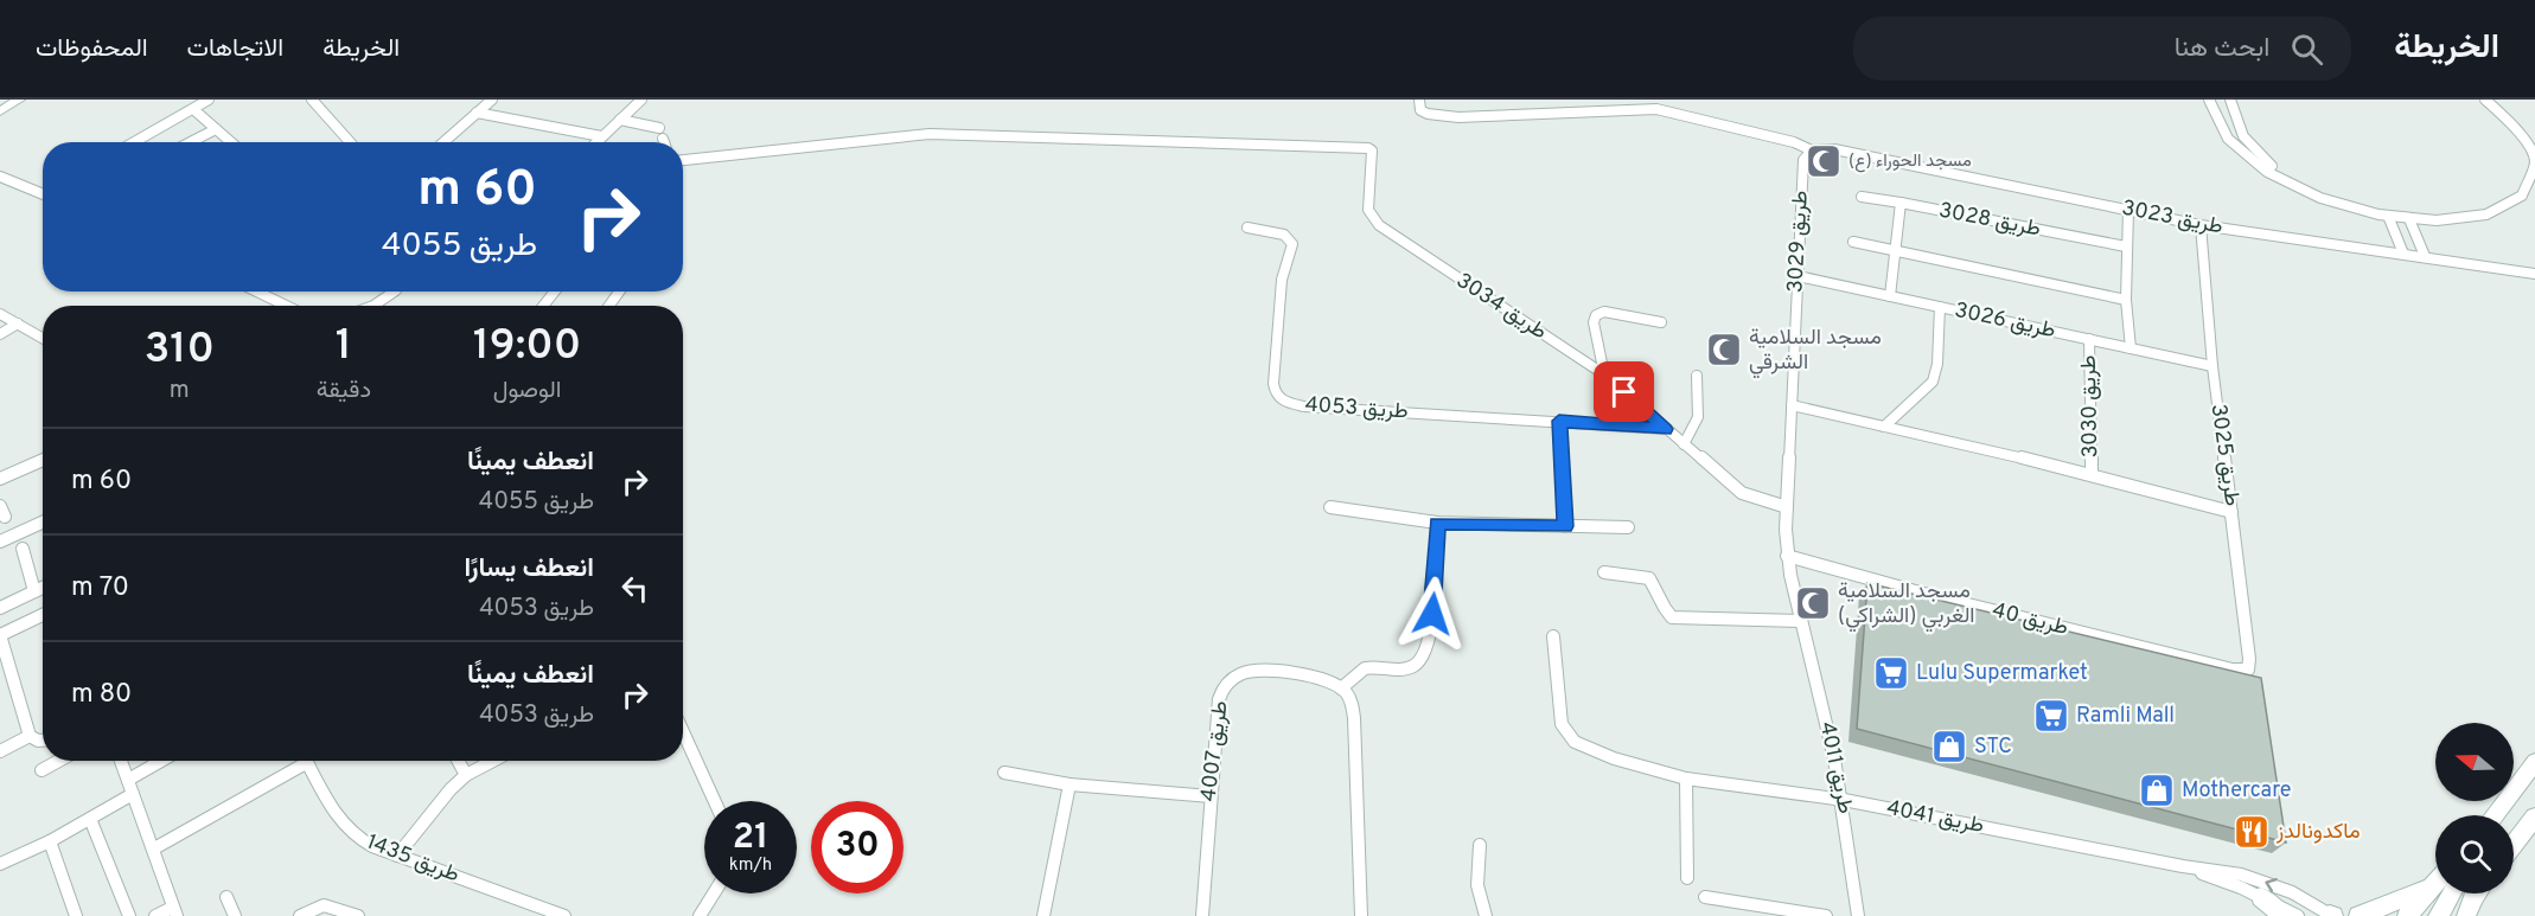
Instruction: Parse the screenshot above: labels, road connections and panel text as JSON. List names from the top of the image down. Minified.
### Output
{"streets":{"street":["طريق 3023","طريق 3028","طريق 3029","طريق 3034","طريق 3026","طريق 3030","طريق 4053","طريق 3025","طريق 40","طريق 4007","طريق 4011","طريق 4041","طريق 1435"]},"crossings":[["طريق 3023","طريق 3029"],["طريق 3023","طريق 3025"],["طريق 3029","طريق 3034"],["طريق 3029","طريق 3026"],["طريق 3029","طريق 4011"],["طريق 3034","طريق 4053"],["طريق 3034","طريق 4011"],["طريق 3026","طريق 3030"],["طريق 3026","طريق 3025"],["طريق 3025","طريق 40"],["طريق 40","طريق 4011"],["طريق 4011","طريق 4041"]],"places":{"mosque":["مسجد الحوراء (ع)","مسجد السلامية الشرقي","مسجد السلامية الغربي (الشراكي)"],"supermarket":["Lulu Supermarket","Ramli Mall"],"shop":["STC","Mothercare"],"restaurant":["ماكدونالدز"]},"north":"left","page":{"header":"الخريطة","search":"ابحث هنا","nav":["الخريطة","الاتجاهات","المحفوظات"],"turn":["60 m","طريق 4055"],"eta":["19:00","الوصول","1","دقيقة","310","m"],"list":[{"name":"انعطف يمينًا","note":"طريق 4055","value":"60 m"},{"name":"انعطف يسارًا","note":"طريق 4053","value":"70 m"},{"name":"انعطف يمينًا","note":"طريق 4053","value":"80 m"}],"speed":"21 km/h","limit":"30"}}
